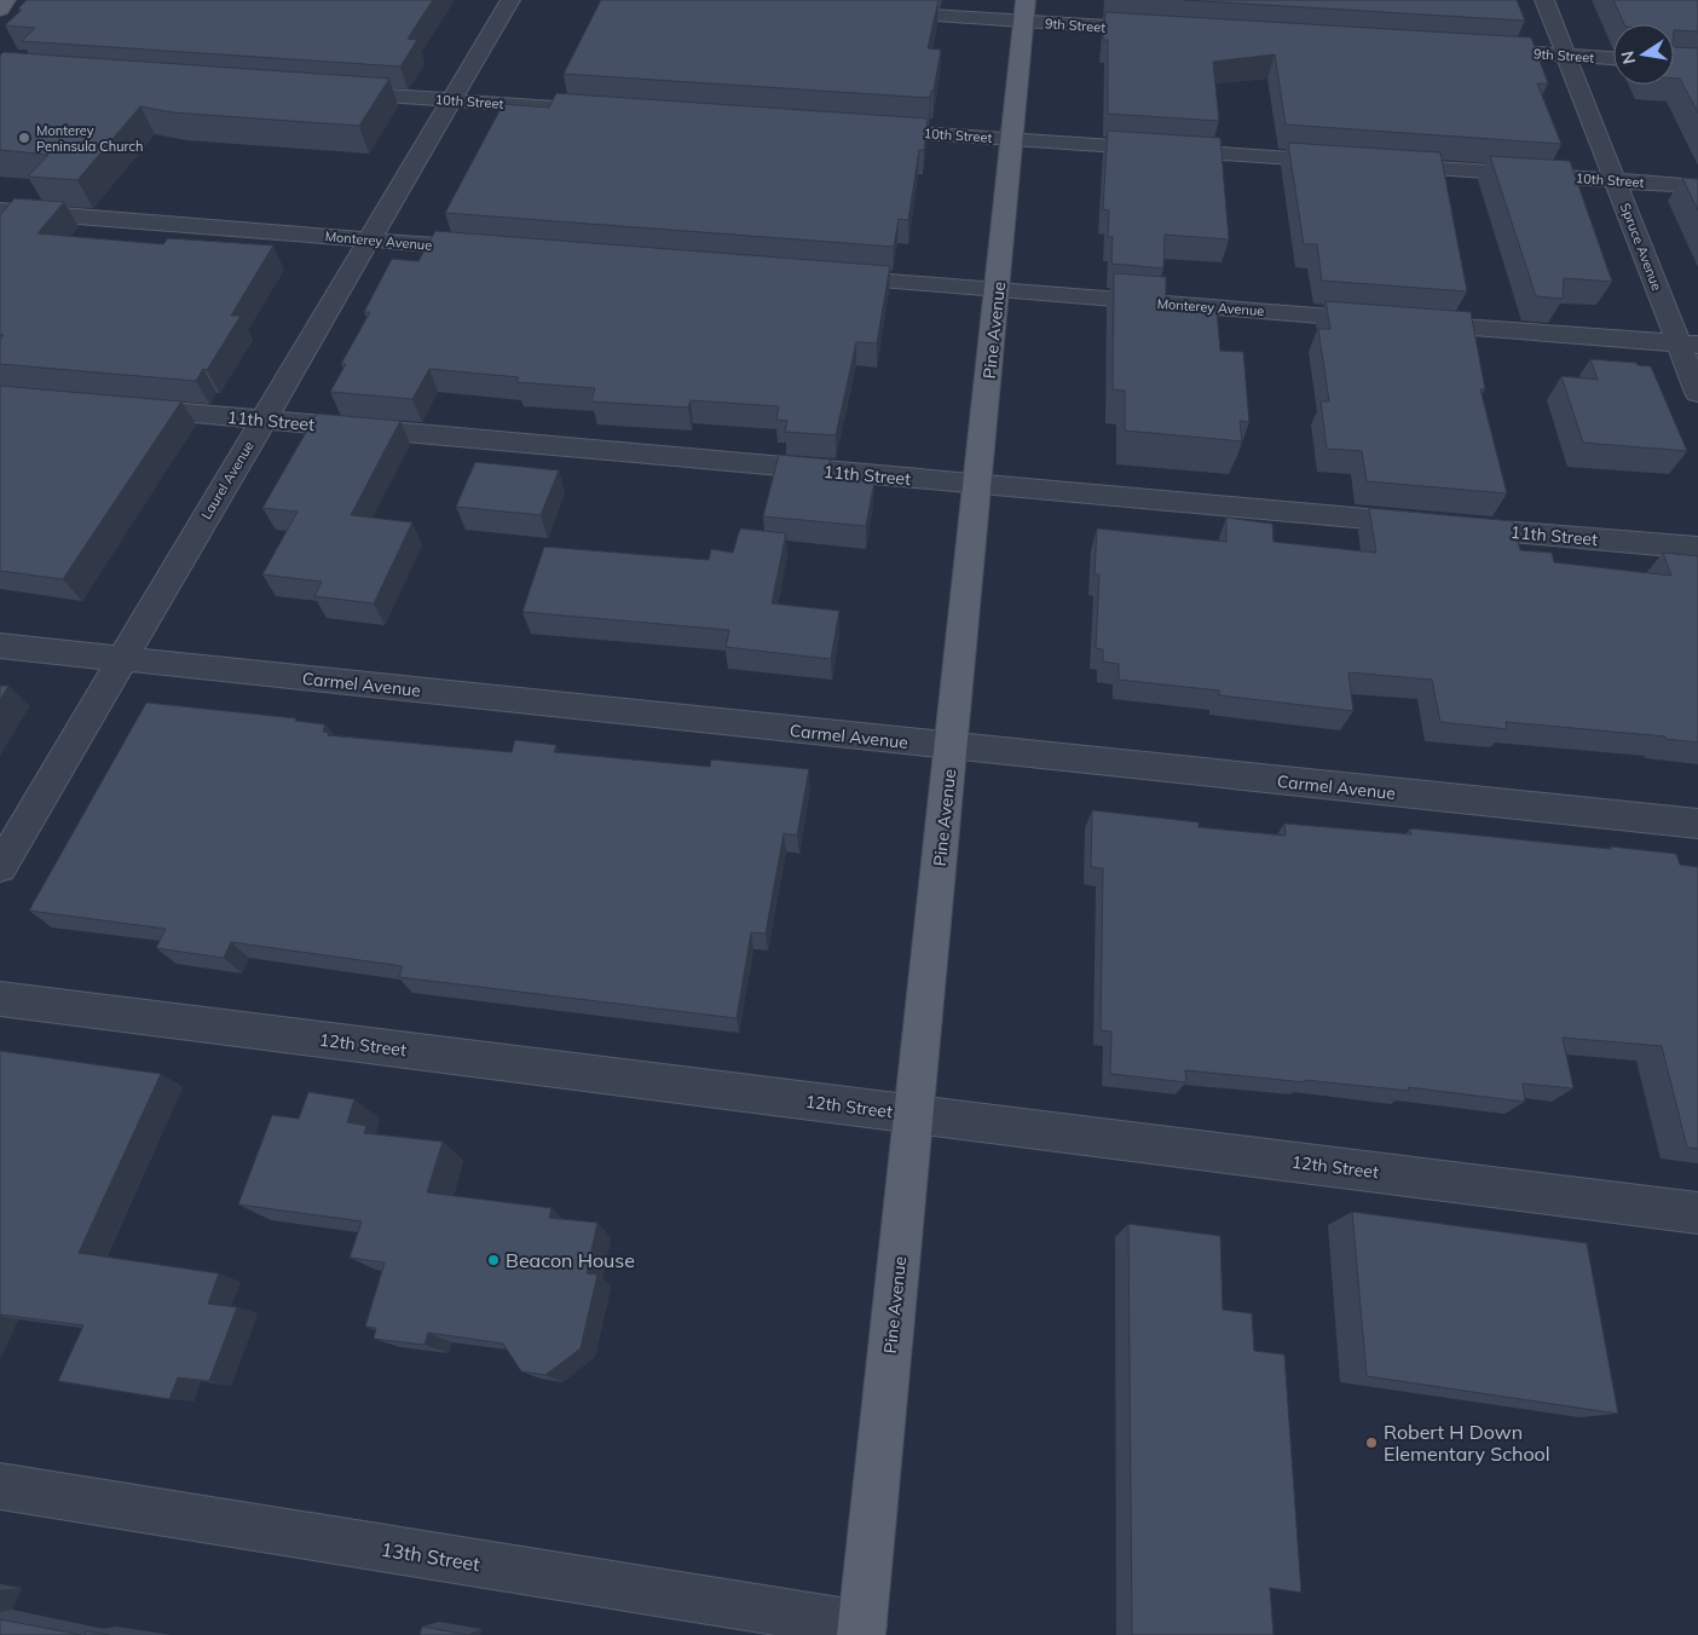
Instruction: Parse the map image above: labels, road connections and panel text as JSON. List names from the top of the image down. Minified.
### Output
{"streets":{"main road":["Pine Avenue"],"street":["9th Street","10th Street","Monterey Avenue","Spruce Avenue","11th Street","Laurel Avenue","Carmel Avenue","12th Street","13th Street"]},"crossings":[["9th Street","Spruce Avenue"],["9th Street","Pine Avenue"],["10th Street","Spruce Avenue"],["10th Street","Pine Avenue"],["10th Street","Laurel Avenue"],["Monterey Avenue","Spruce Avenue"],["Monterey Avenue","Pine Avenue"],["Monterey Avenue","Laurel Avenue"],["Pine Avenue","11th Street"],["Pine Avenue","Carmel Avenue"],["Pine Avenue","12th Street"],["Pine Avenue","13th Street"],["11th Street","Laurel Avenue"],["Laurel Avenue","Carmel Avenue"]],"places":["Monterey Peninsula Church","Beacon House","Robert H Down Elementary School"],"north":"left"}
